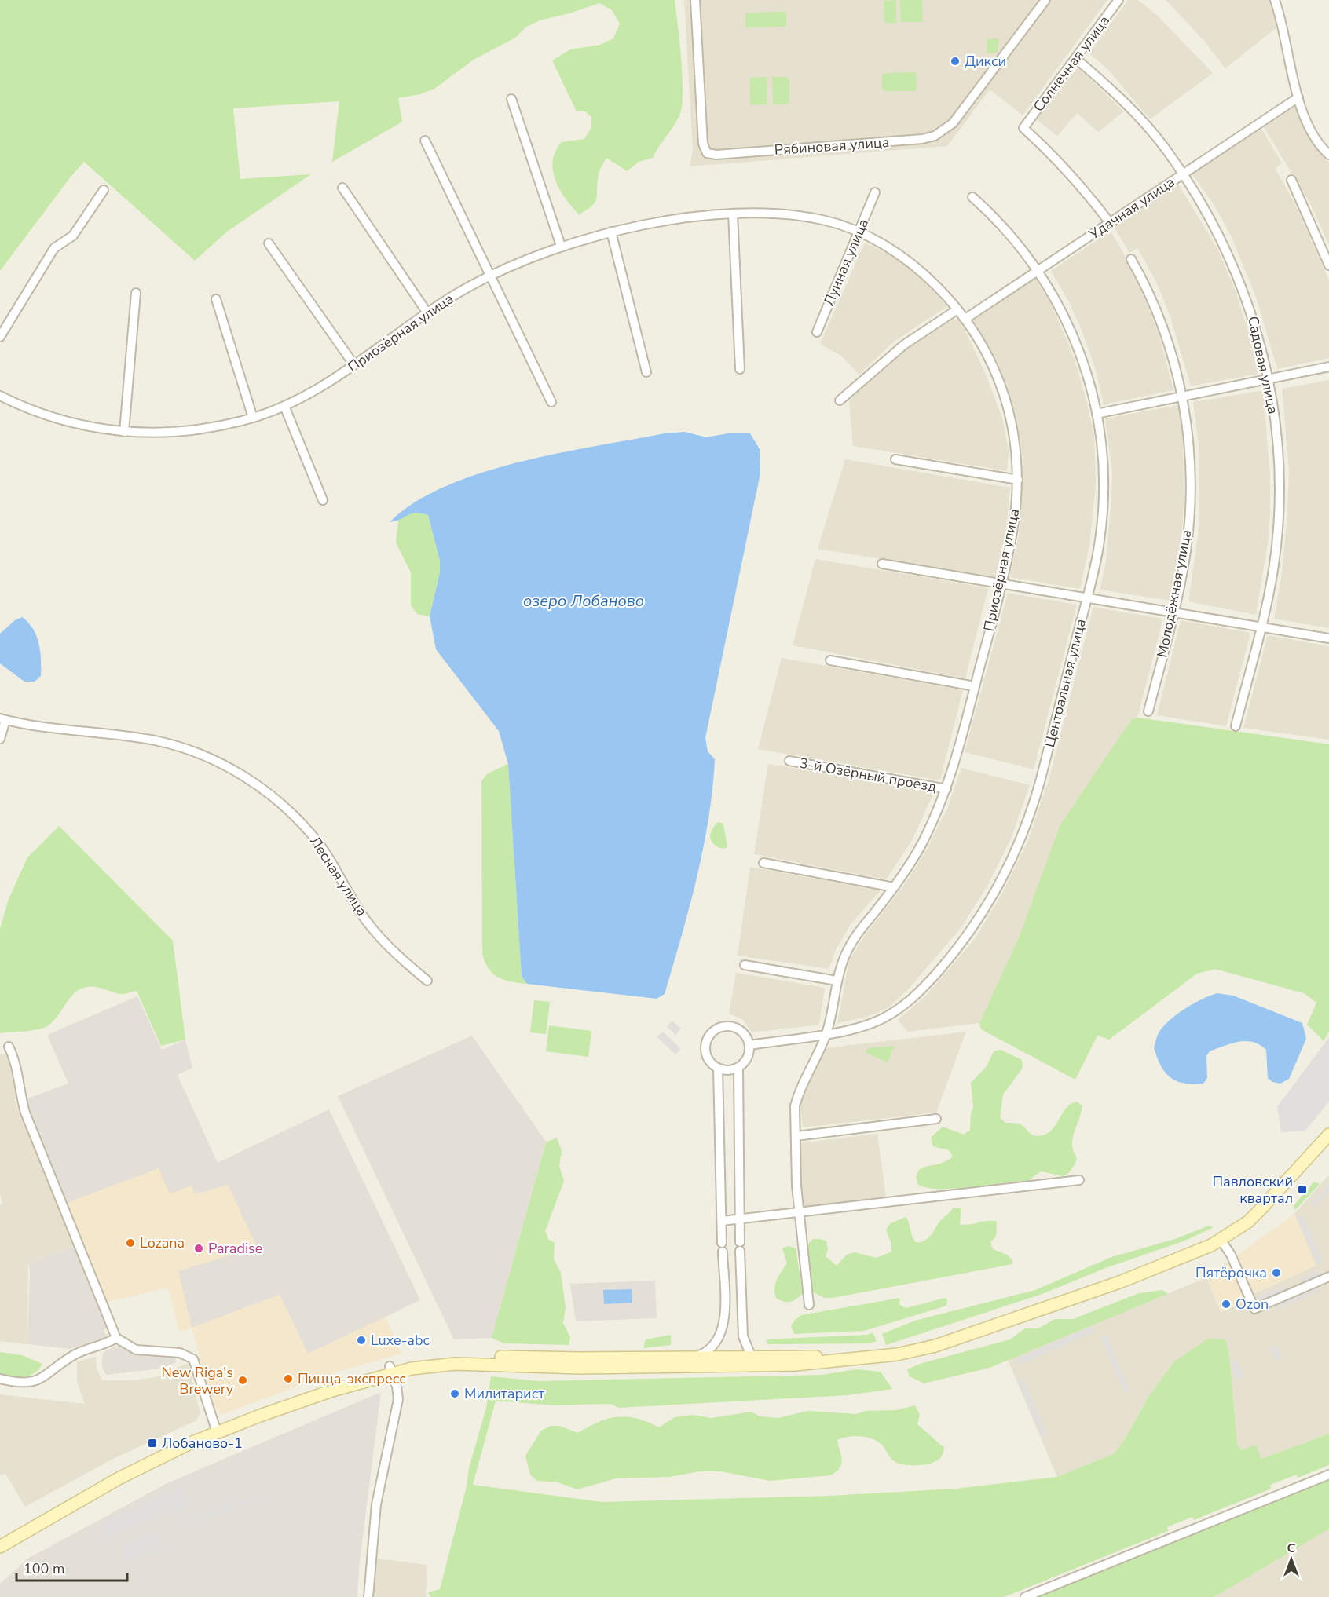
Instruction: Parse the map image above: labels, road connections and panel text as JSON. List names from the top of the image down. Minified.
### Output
{"streets":{"street":["Солнечная улица","Рябиновая улица","Удачная улица","Лунная улица","Приозёрная улица","Садовая улица","Молодёжная улица","Центральная улица","3-й Озёрный проезд","Лесная улица"]},"crossings":[["Солнечная улица","Удачная улица"],["Солнечная улица","Садовая улица"],["Удачная улица","Приозёрная улица"],["Удачная улица","Садовая улица"],["Удачная улица","Центральная улица"],["Лунная улица","Приозёрная улица"],["Приозёрная улица","Центральная улица"],["Приозёрная улица","3-й Озёрный проезд"]],"water":["озеро Лобаново"],"places":{"other":["Дикси","Lozana","Paradise","Пятёрочка","Ozon","Luxe-abc","Пицца-экспресс","New Riga's Brewery","Милитарист"],"transit":["Павловский квартал","Лобаново-1"]},"scale_bar":"100 m","north":"top"}
